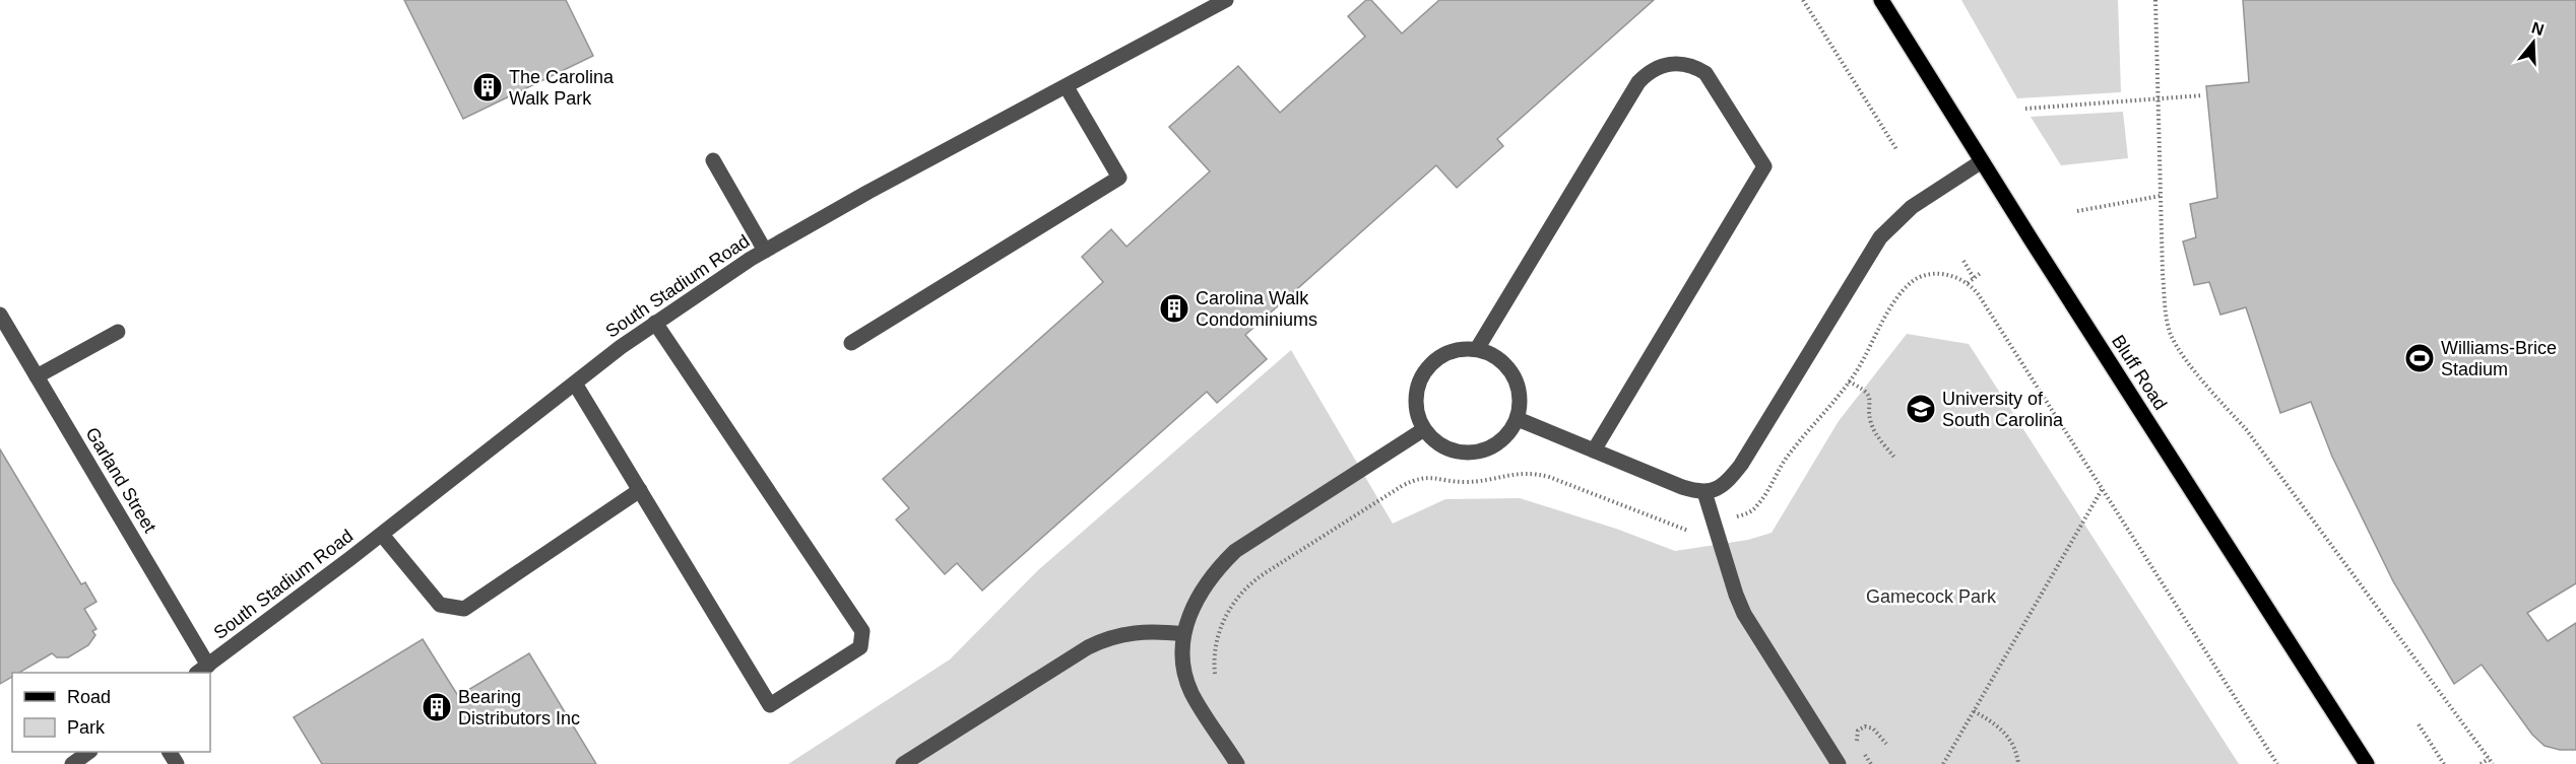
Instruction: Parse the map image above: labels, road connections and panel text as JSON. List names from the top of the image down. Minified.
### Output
{"streets":{"main road":["Bluff Road"],"street":["South Stadium Road","Garland Street"]},"crossings":[["South Stadium Road","Garland Street"]],"parks":["Gamecock Park"],"places":{"building":["The Carolina Walk Park","Carolina Walk Condominiums","Bearing Distributors Inc"],"sports":["Williams-Brice Stadium"],"school or university":["University of South Carolina"]},"legend":["Road","Park"],"north":"top"}
